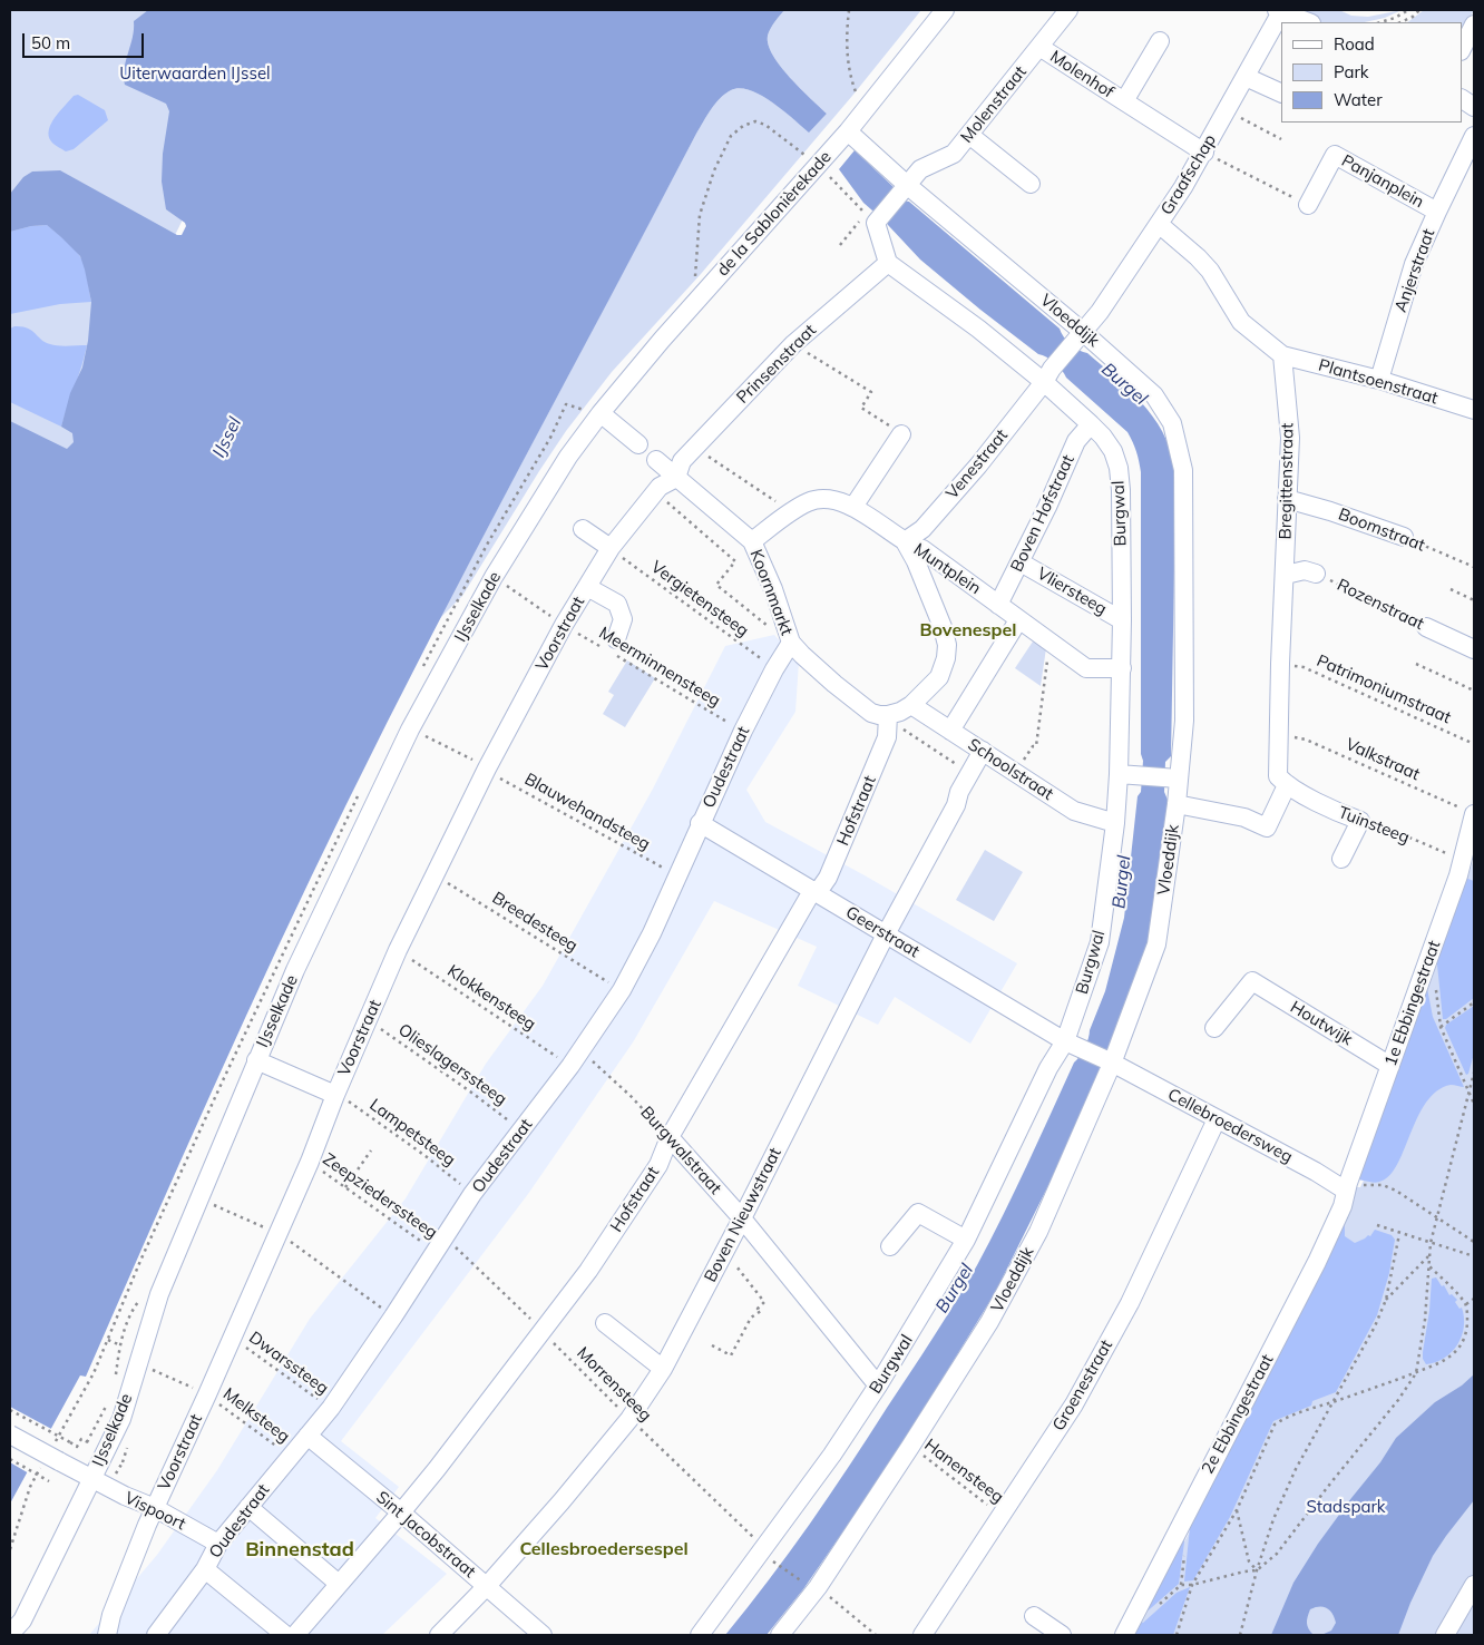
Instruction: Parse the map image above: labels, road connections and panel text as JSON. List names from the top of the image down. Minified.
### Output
{"streets":{"street":["Molenhof","Molenstraat","Graafschap","Panjanplein","de la Sablonièrekade","Anjerstraat","Vloeddijk","Prinsenstraat","Plantsoenstraat","Venestraat","Bregittenstraat","Boven Hofstraat","Burgwal","Boomstraat","Muntplein","Vliersteeg","Koornmarkt","Rozenstraat","IJsselkade","Voorstraat","Oudestraat","Schoolstraat","Hofstraat","Tuinsteeg","Geerstraat","1e Ebbingestraat","Houtwijk","Cellebroedersweg","Burgwalstraat","Boven Nieuwstraat","Groenestraat","2e Ebbingestraat","Vispoort","Sint Jacobstraat"],"path":["Vergietensteeg","Meerminnensteeg","Patrimoniumstraat","Valkstraat","Blauwehandsteeg","Breedesteeg","Klokkensteeg","Olieslagerssteeg","Lampetsteeg","Zeepziederssteeg","Dwarssteeg","Morrensteeg","Melksteeg","Hanensteeg"]},"crossings":[["Molenhof","Molenstraat"],["Molenhof","Graafschap"],["Molenstraat","Vloeddijk"],["Graafschap","Vloeddijk"],["Graafschap","Venestraat"],["Graafschap","Burgwal"],["Panjanplein","Anjerstraat"],["de la Sablonièrekade","Vloeddijk"],["de la Sablonièrekade","IJsselkade"],["Anjerstraat","Plantsoenstraat"],["Vloeddijk","Geerstraat"],["Vloeddijk","Cellebroedersweg"],["Vloeddijk","Hanensteeg"],["Prinsenstraat","Burgwal"],["Prinsenstraat","Koornmarkt"],["Prinsenstraat","Voorstraat"],["Plantsoenstraat","Bregittenstraat"],["Venestraat","Burgwal"],["Venestraat","Muntplein"],["Venestraat","Koornmarkt"],["Venestraat","Oudestraat"],["Venestraat","Schoolstraat"],["Venestraat","Hofstraat"],["Bregittenstraat","Boomstraat"],["Bregittenstraat","Rozenstraat"],["Bregittenstraat","Patrimoniumstraat"],["Bregittenstraat","Valkstraat"],["Bregittenstraat","Tuinsteeg"],["Boven Hofstraat","Burgwal"],["Boven Hofstraat","Muntplein"],["Boven Hofstraat","Vliersteeg"],["Burgwal","Muntplein"],["Burgwal","Vliersteeg"],["Burgwal","Schoolstraat"],["Burgwal","Geerstraat"],["Burgwal","Burgwalstraat"],["Burgwal","Morrensteeg"],["Muntplein","Koornmarkt"],["Muntplein","Oudestraat"],["Muntplein","Schoolstraat"],["Muntplein","Hofstraat"],["Koornmarkt","Voorstraat"],["Koornmarkt","Oudestraat"],["Koornmarkt","Schoolstraat"],["Koornmarkt","Hofstraat"],["Vergietensteeg","Voorstraat"],["Vergietensteeg","Oudestraat"],["IJsselkade","Meerminnensteeg"],["IJsselkade","Blauwehandsteeg"],["IJsselkade","Melksteeg"],["IJsselkade","Vispoort"],["Voorstraat","Meerminnensteeg"],["Voorstraat","Blauwehandsteeg"],["Voorstraat","Breedesteeg"],["Voorstraat","Klokkensteeg"],["Voorstraat","Olieslagerssteeg"],["Voorstraat","Lampetsteeg"],["Voorstraat","Zeepziederssteeg"],["Voorstraat","Dwarssteeg"],["Voorstraat","Melksteeg"],["Voorstraat","Vispoort"],["Meerminnensteeg","Oudestraat"],["Valkstraat","1e Ebbingestraat"],["Oudestraat","Schoolstraat"],["Oudestraat","Hofstraat"],["Oudestraat","Blauwehandsteeg"],["Oudestraat","Breedesteeg"],["Oudestraat","Geerstraat"],["Oudestraat","Klokkensteeg"],["Oudestraat","Olieslagerssteeg"],["Oudestraat","Lampetsteeg"],["Oudestraat","Burgwalstraat"],["Oudestraat","Zeepziederssteeg"],["Oudestraat","Dwarssteeg"],["Oudestraat","Morrensteeg"],["Oudestraat","Melksteeg"],["Oudestraat","Vispoort"],["Oudestraat","Sint Jacobstraat"],["Schoolstraat","Hofstraat"],["Schoolstraat","Boven Nieuwstraat"],["Hofstraat","Geerstraat"],["Hofstraat","Burgwalstraat"],["Hofstraat","Morrensteeg"],["Hofstraat","Sint Jacobstraat"],["Tuinsteeg","1e Ebbingestraat"],["Geerstraat","Cellebroedersweg"],["Geerstraat","Boven Nieuwstraat"],["Klokkensteeg","Burgwalstraat"],["1e Ebbingestraat","Houtwijk"],["1e Ebbingestraat","Cellebroedersweg"],["1e Ebbingestraat","2e Ebbingestraat"],["Cellebroedersweg","Groenestraat"],["Cellebroedersweg","2e Ebbingestraat"],["Burgwalstraat","Boven Nieuwstraat"],["Zeepziederssteeg","Morrensteeg"],["Boven Nieuwstraat","Morrensteeg"],["Boven Nieuwstraat","Sint Jacobstraat"],["Groenestraat","Hanensteeg"]],"districts":["Bovenespel","Cellesbroedersespel","Binnenstad"],"water":["Burgel","IJssel"],"parks":["Uiterwaarden IJssel","Stadspark"],"legend":["Road","Park","Water"],"scale_bar":"50 m"}
